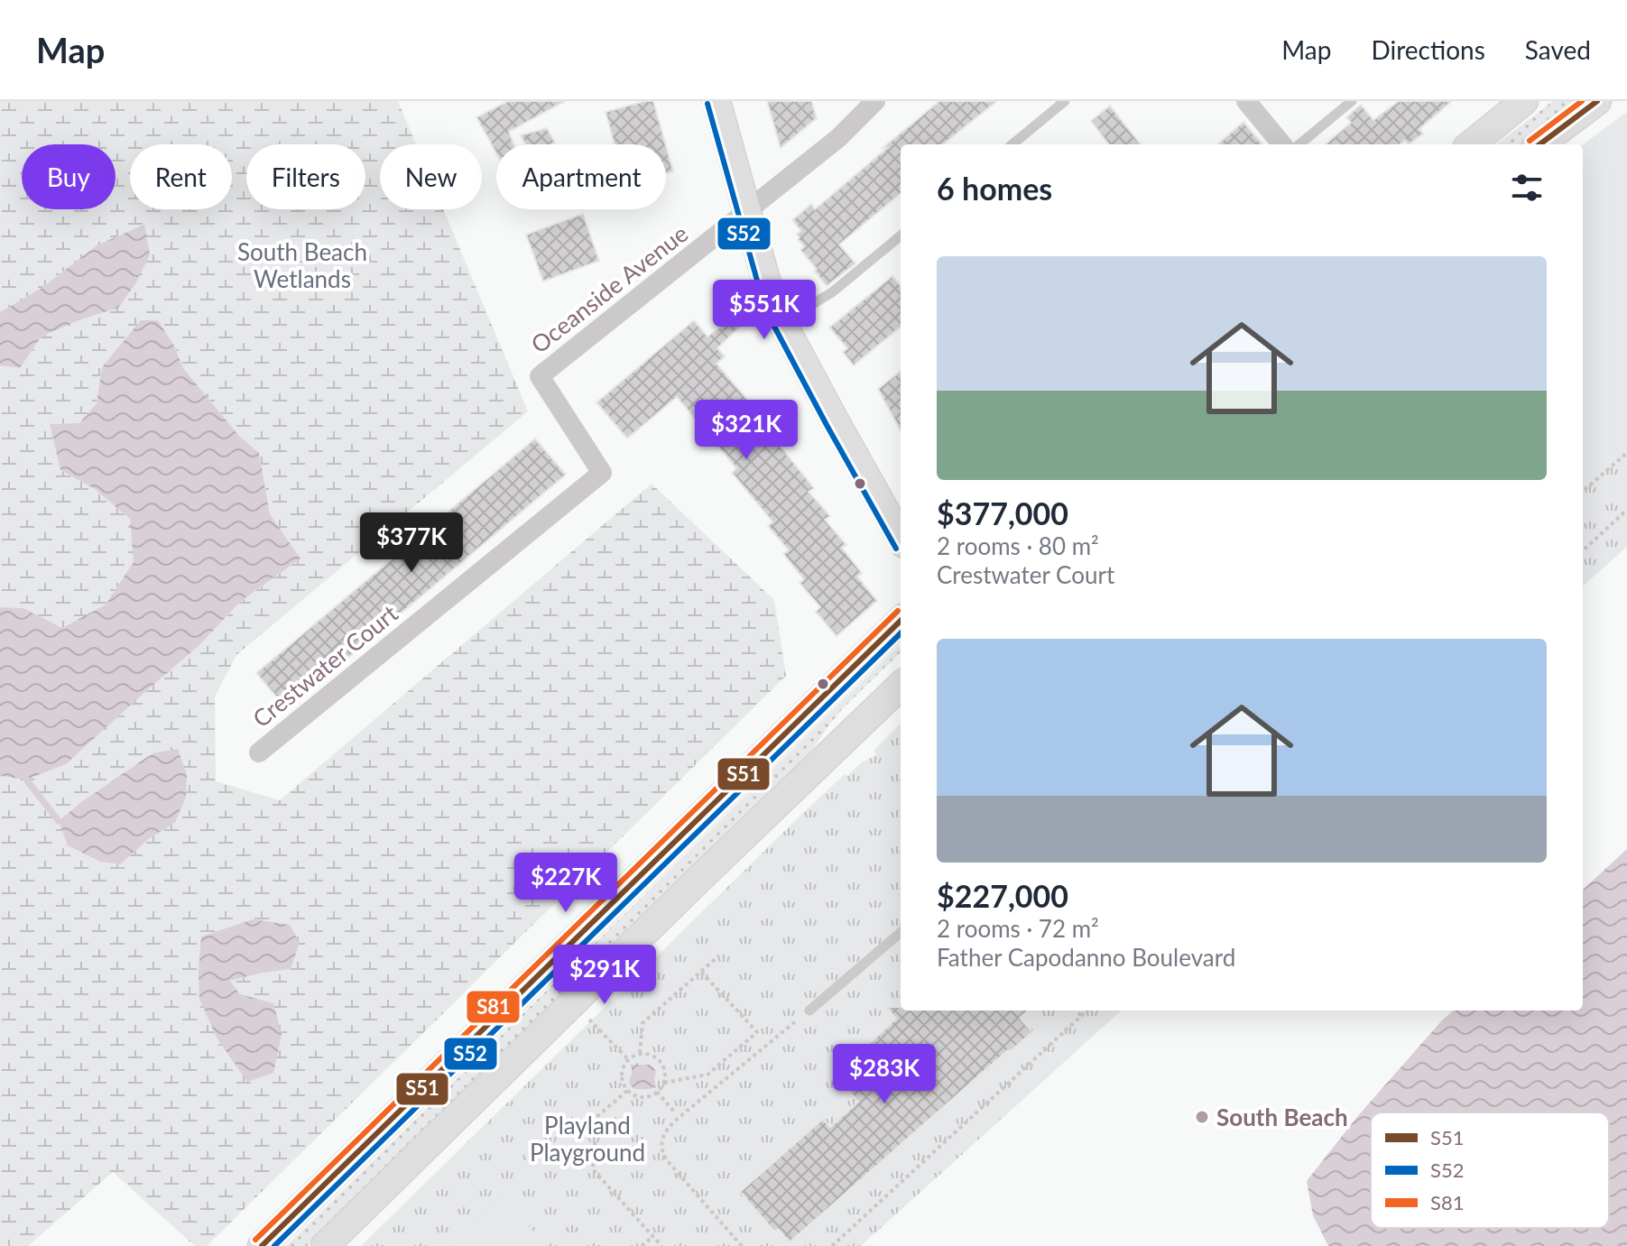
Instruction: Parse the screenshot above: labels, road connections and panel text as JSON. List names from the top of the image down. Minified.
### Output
{"streets":{"street":["Oceanside Avenue","Crestwater Court"]},"crossings":[["Oceanside Avenue","Crestwater Court"]],"parks":["South Beach Wetlands","Playland Playground"],"places":["South Beach"],"lines":["transit line S51","transit line S81","transit line S52"],"legend":["S51","S52","S81"],"page":{"header":"Map","nav":["Map","Directions","Saved"],"chip":["Buy","Rent","Filters","New","Apartment"],"heading":"6 homes","list":[{"name":"$377,000","note":"2 rooms · 80 m² · Crestwater Court"},{"name":"$227,000","note":"2 rooms · 72 m² · Father Capodanno Boulevard"}],"price":["$551K","$321K","$377K","$227K","$291K","$283K"]}}
